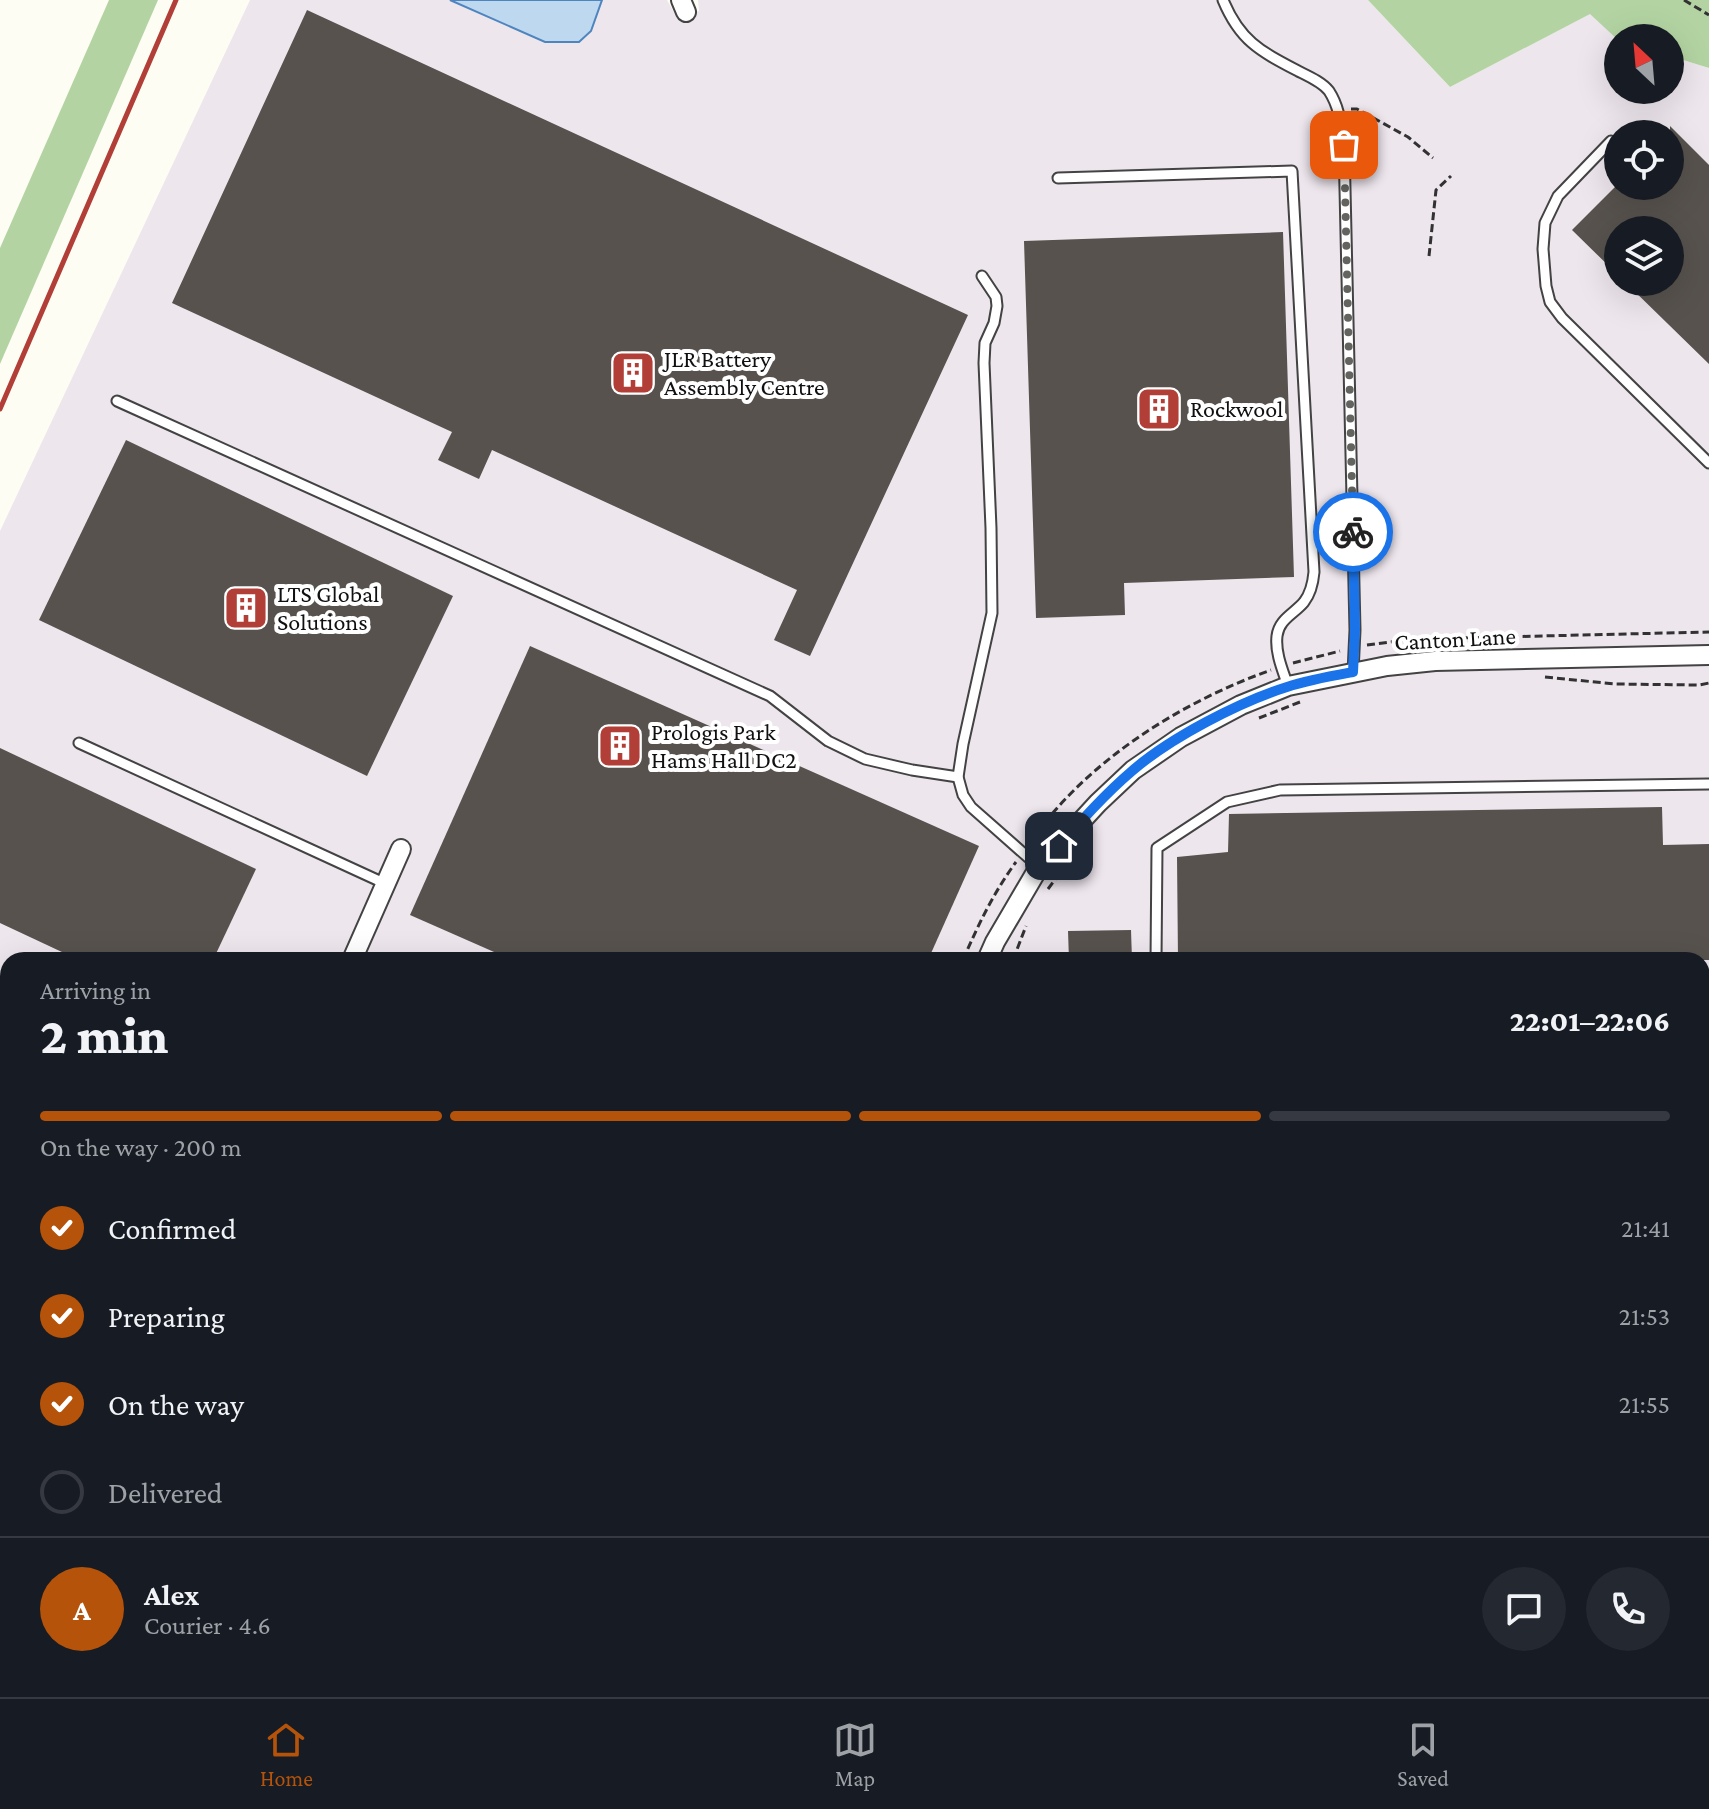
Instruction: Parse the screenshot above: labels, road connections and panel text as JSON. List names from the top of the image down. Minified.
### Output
{"streets":{"street":["Canton Lane"]},"places":{"building":["JLR Battery Assembly Centre","Rockwool","LTS Global Solutions","Prologis Park Hams Hall DC2"]},"north":"top left","page":{"heading":["2 min","Arriving in","22:01–22:06"],"panel":["Alex","Courier · 4.6"],"bar":"On the way · 200 m","list":[["Confirmed","21:41"],["Preparing","21:53"],["On the way","21:55"],"Delivered"],"round":"A","tabs":["Home","Map","Saved"]}}
